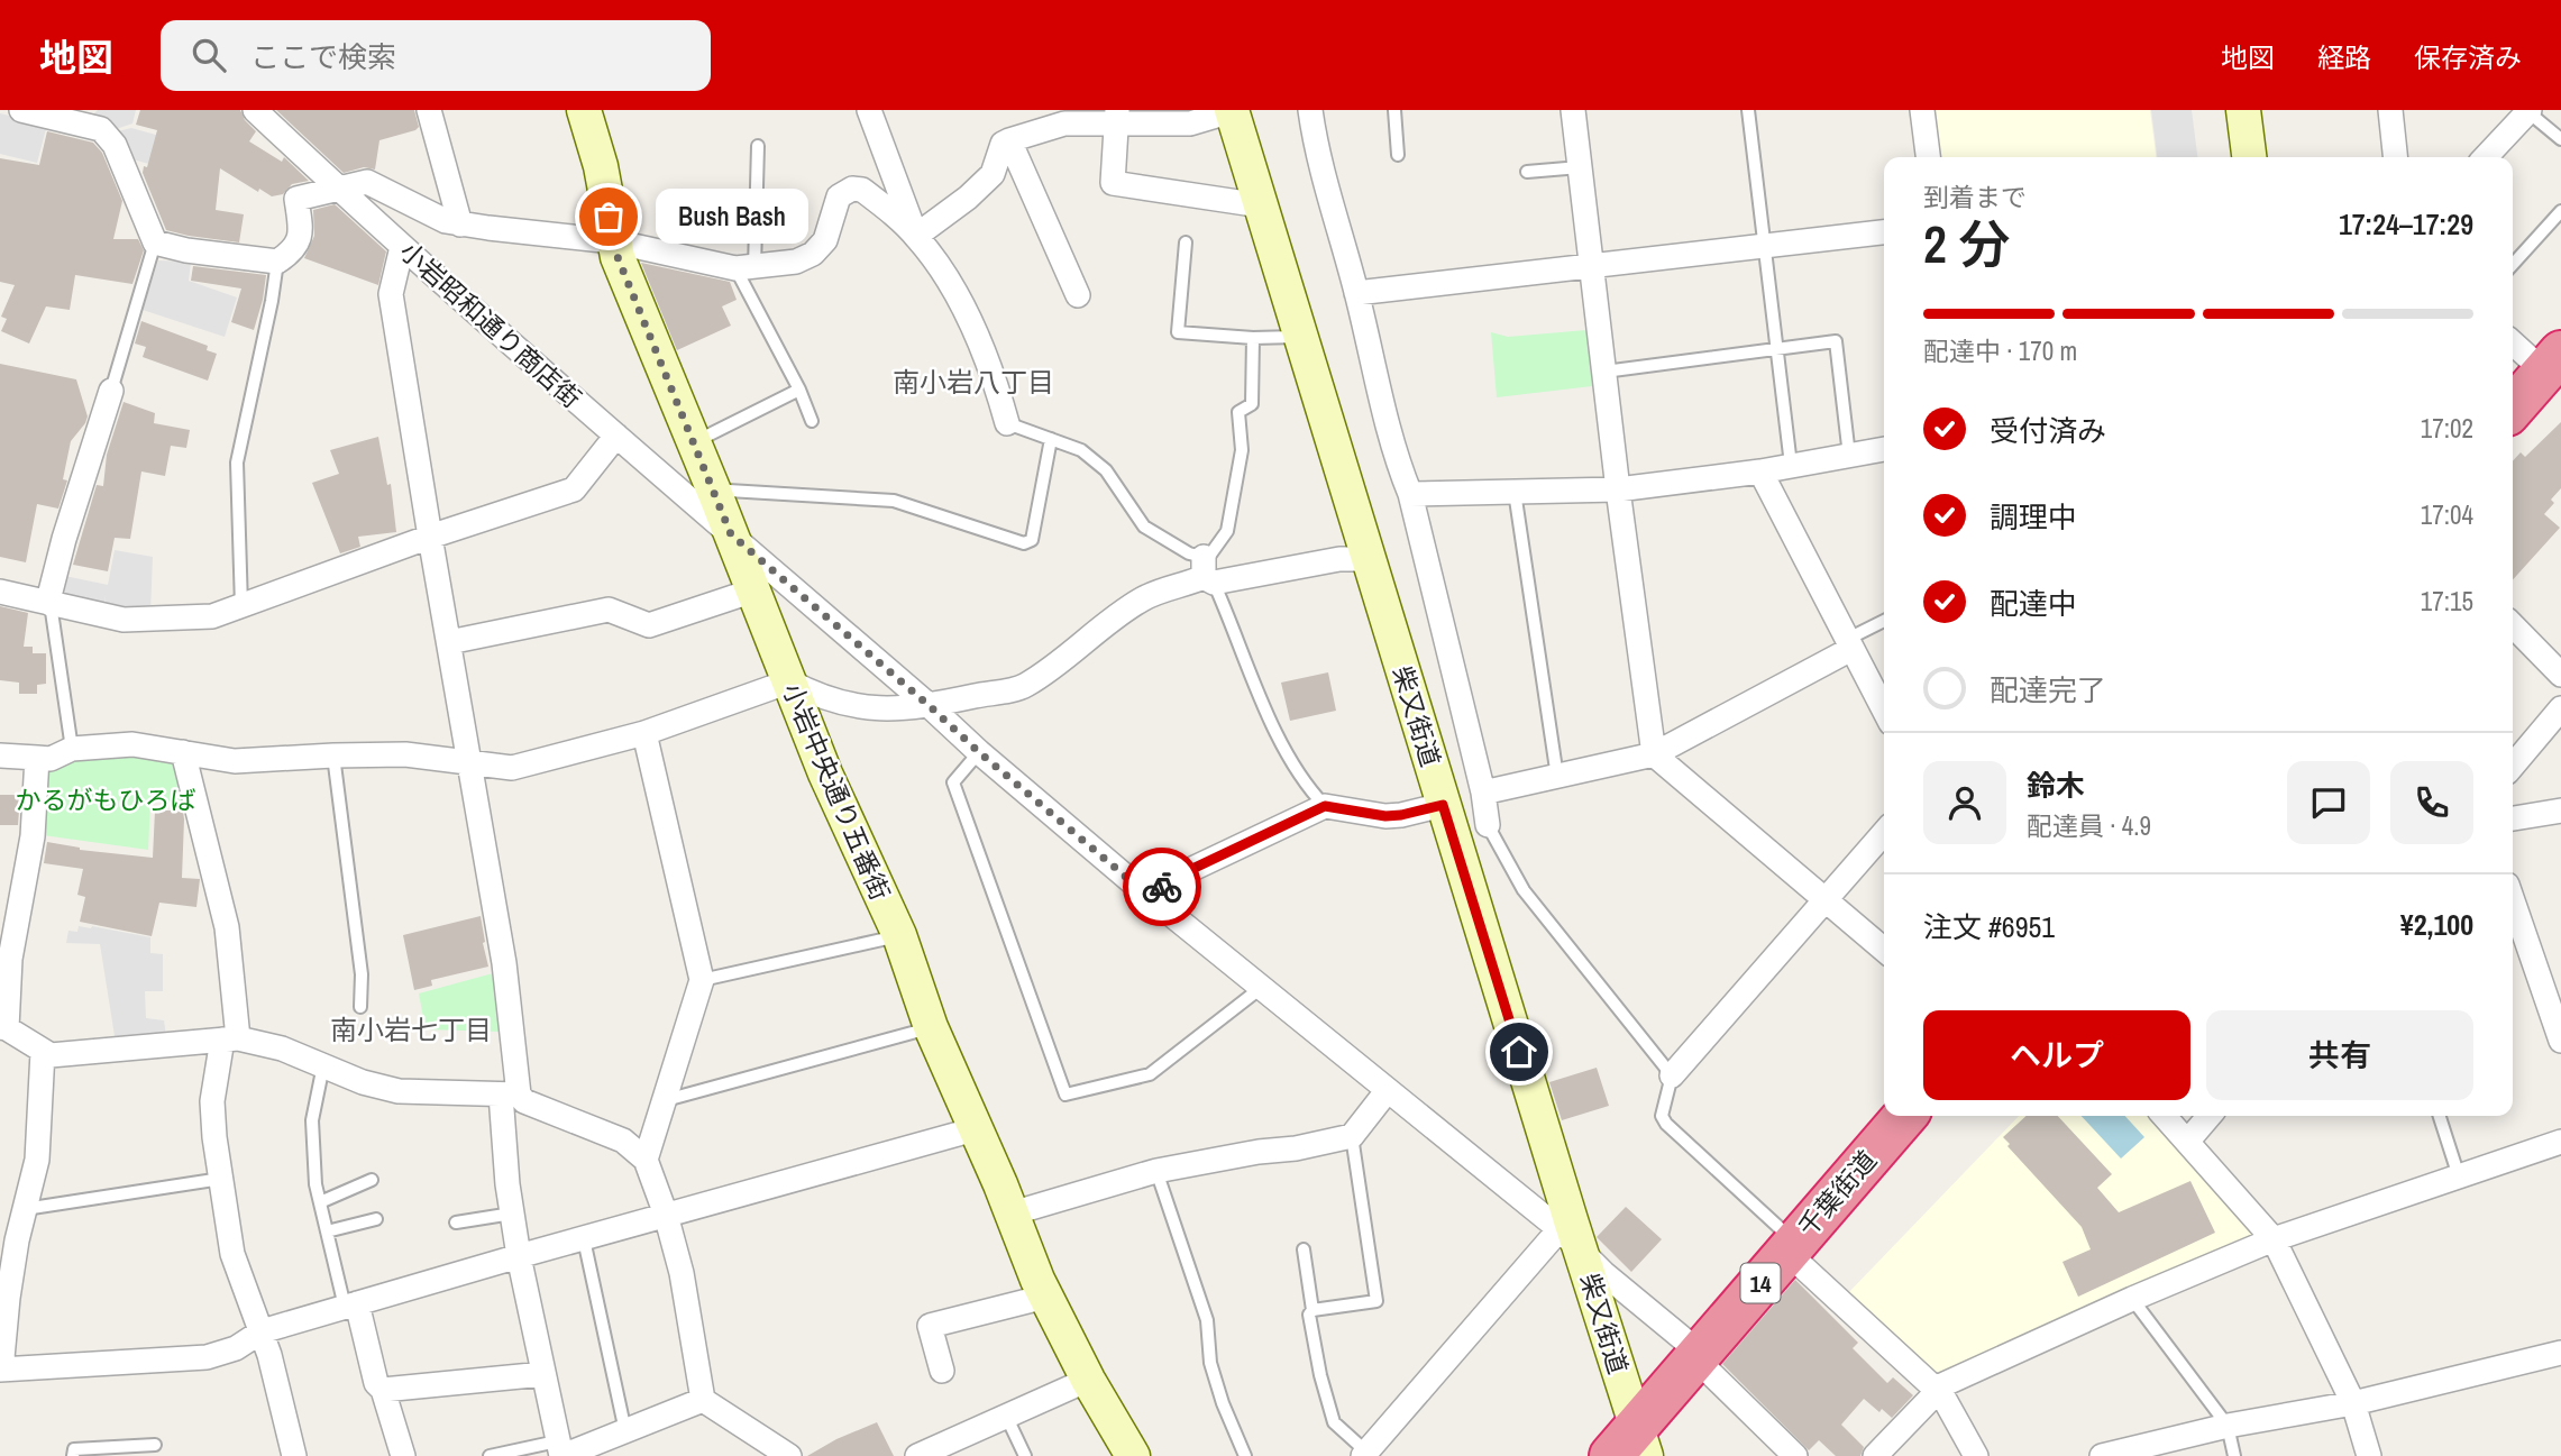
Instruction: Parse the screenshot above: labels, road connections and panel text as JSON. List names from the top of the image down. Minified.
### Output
{"streets":{"highway":["千葉街道","14"],"street":["小岩昭和通り商店街","柴又街道","小岩中央通り五番街"]},"crossings":[["小岩昭和通り商店街","柴又街道"],["小岩昭和通り商店街","小岩中央通り五番街"],["小岩昭和通り商店街","千葉街道"],["柴又街道","千葉街道"]],"districts":["南小岩八丁目","南小岩七丁目"],"parks":["かるがもひろば"],"places":["Bush Bash"],"page":{"header":"地図","search":"ここで検索","nav":["地図","経路","保存済み"],"heading":["2 分","到着まで","17:24–17:29"],"panel":["鈴木","配達員 · 4.9","注文 #6951","¥2,100"],"bubble":"Bush Bash","bar":"配達中 · 170 m","list":[["受付済み","17:02"],["調理中","17:04"],["配達中","17:15"],"配達完了"],"buttons":["ヘルプ","共有"]}}
